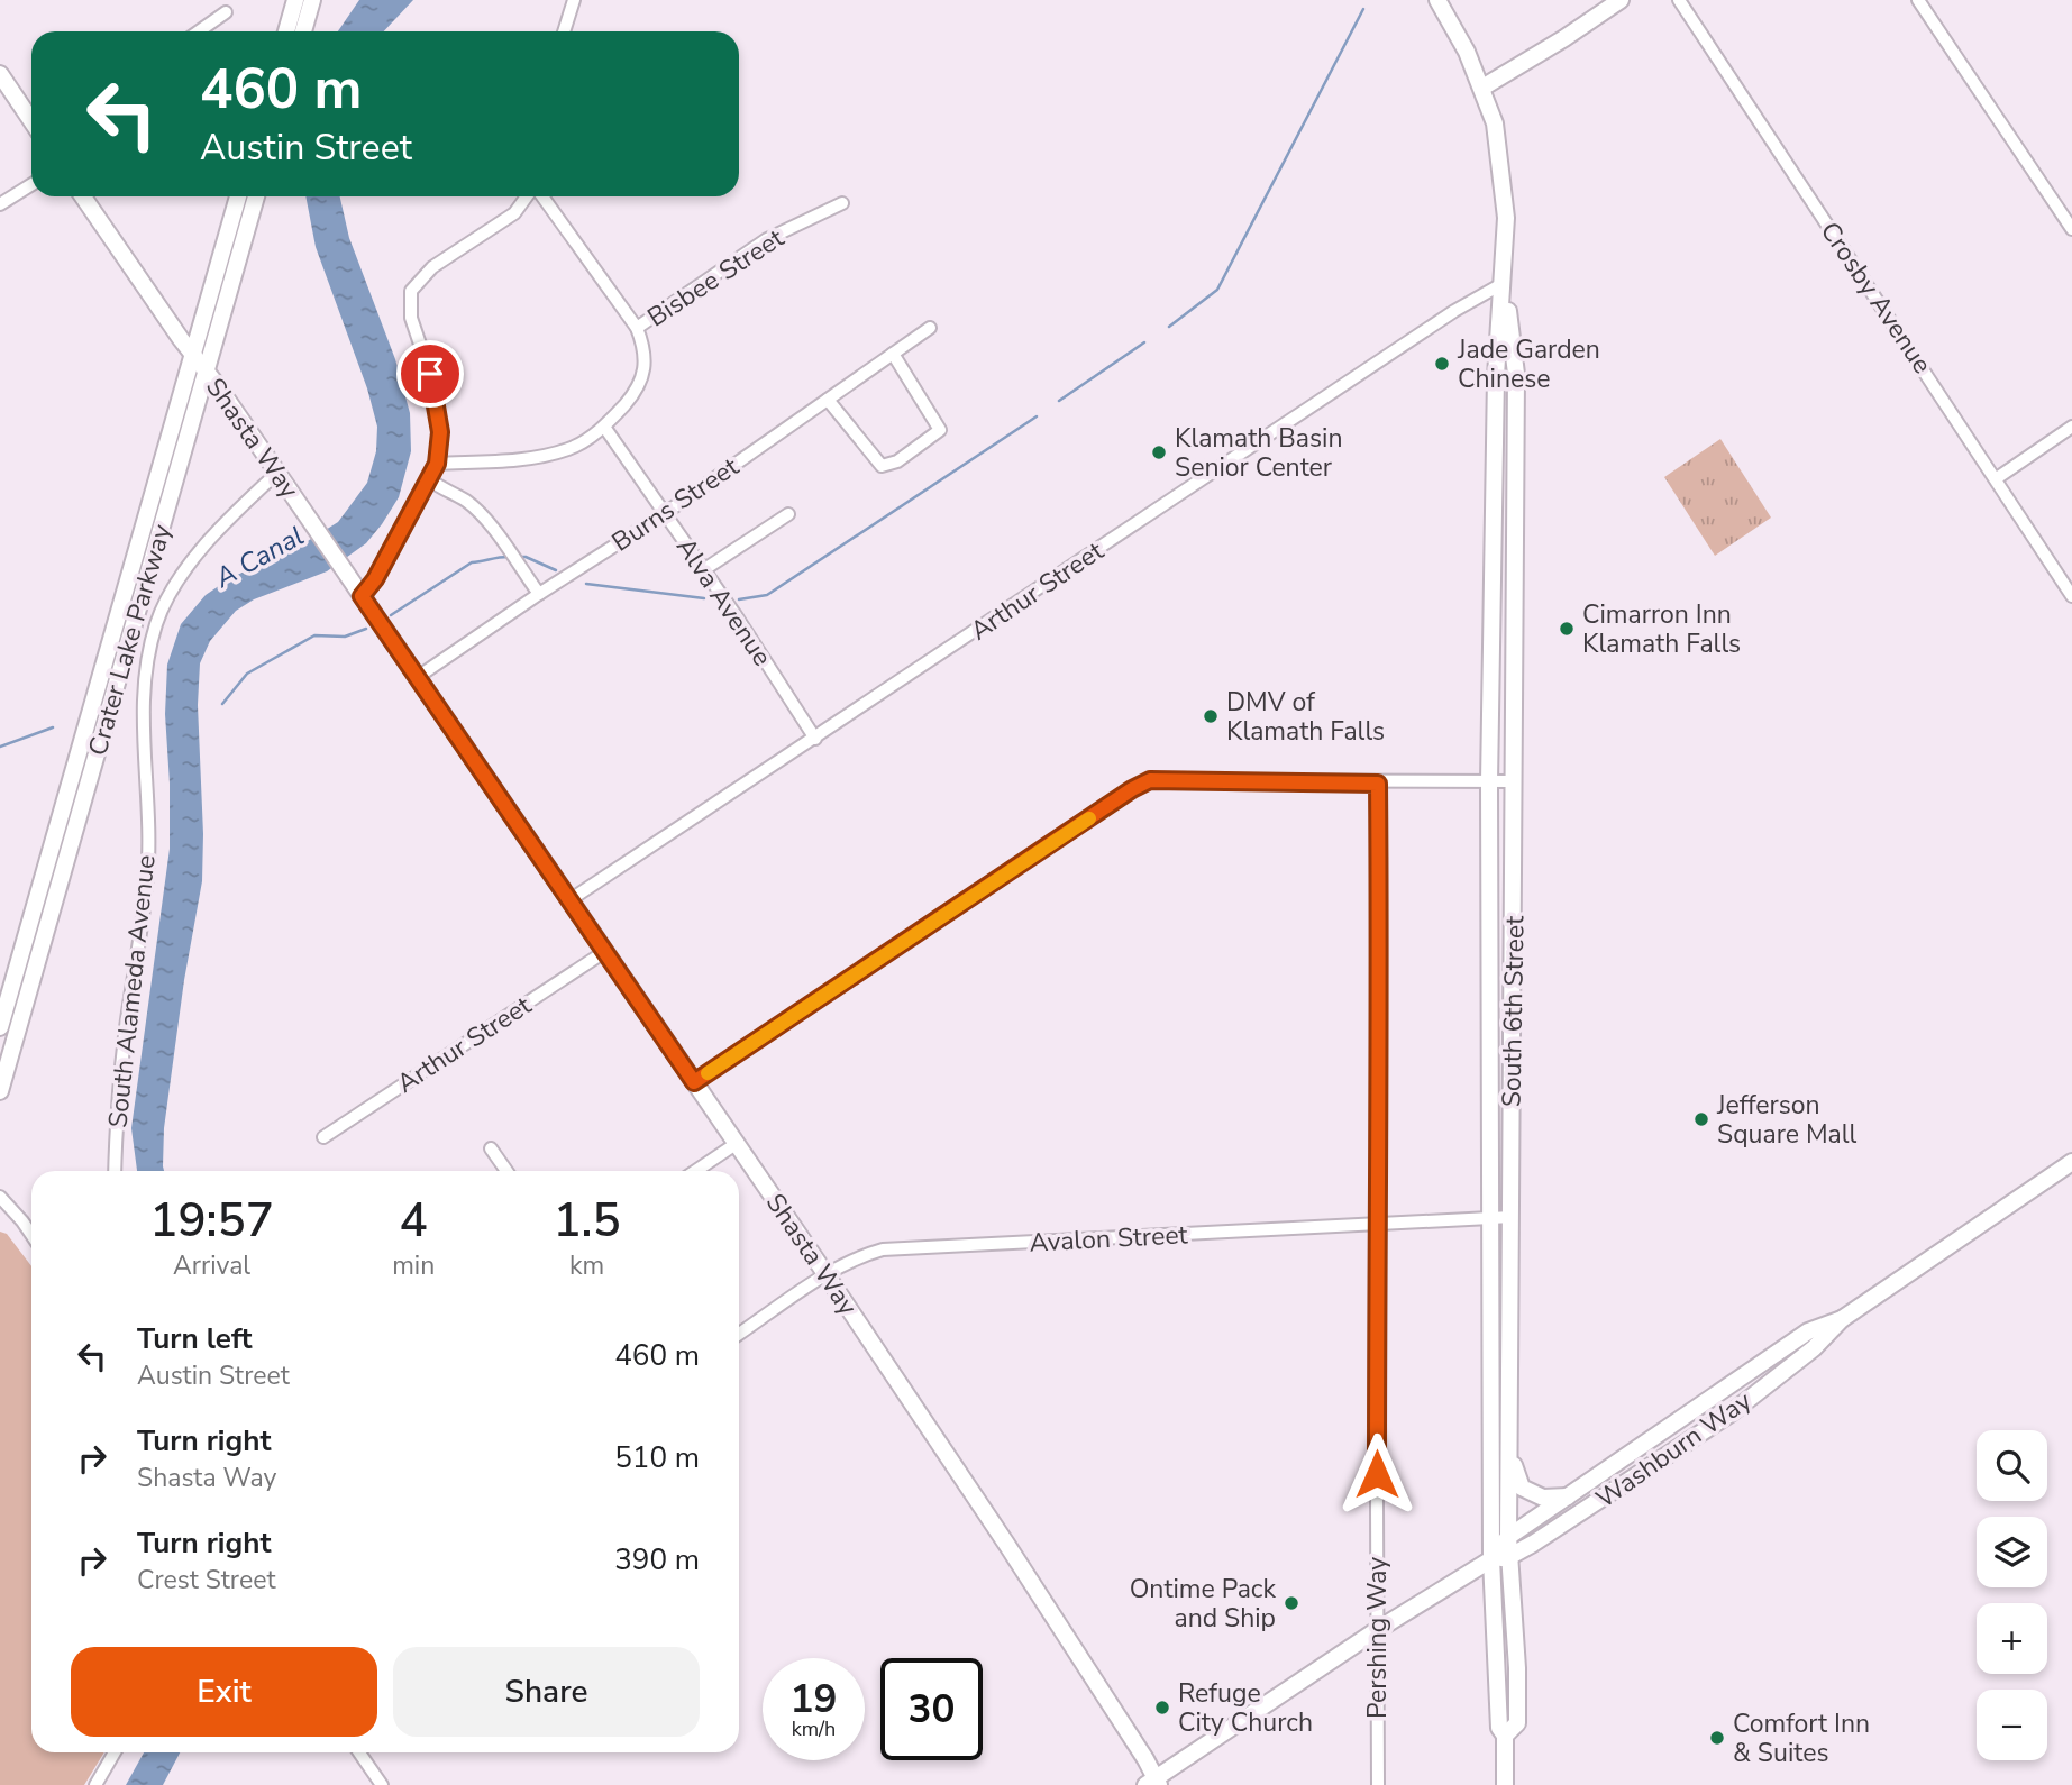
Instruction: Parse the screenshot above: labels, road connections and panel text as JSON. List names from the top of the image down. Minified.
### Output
{"streets":{"main road":["Shasta Way","Crater Lake Parkway","South 6th Street","Washburn Way"],"street":["Bisbee Street","Crosby Avenue","Burns Street","Arthur Street","Alva Avenue","South Alameda Avenue","Avalon Street","Pershing Way"]},"crossings":[["Bisbee Street","Alva Avenue"],["Shasta Way","Burns Street"],["Shasta Way","Arthur Street"],["Shasta Way","Crater Lake Parkway"],["Shasta Way","South Alameda Avenue"],["Shasta Way","Avalon Street"],["Shasta Way","Washburn Way"],["Burns Street","Alva Avenue"],["Arthur Street","Alva Avenue"],["Arthur Street","South 6th Street"],["South 6th Street","Avalon Street"],["South 6th Street","Washburn Way"],["Avalon Street","Pershing Way"],["Washburn Way","Pershing Way"]],"water":["A Canal"],"places":["Jade Garden Chinese","Klamath Basin Senior Center","Cimarron Inn Klamath Falls","DMV of Klamath Falls","Jefferson Square Mall","Ontime Pack and Ship","Refuge City Church","Comfort Inn & Suites"],"page":{"turn":["460 m","Austin Street"],"eta":["19:57","Arrival","4","min","1.5","km"],"list":[{"name":"Turn left","note":"Austin Street","value":"460 m"},{"name":"Turn right","note":"Shasta Way","value":"510 m"},{"name":"Turn right","note":"Crest Street","value":"390 m"}],"map_buttons":["+","−"],"buttons":["Exit","Share"],"speed":"19 km/h","limit":"30"}}
